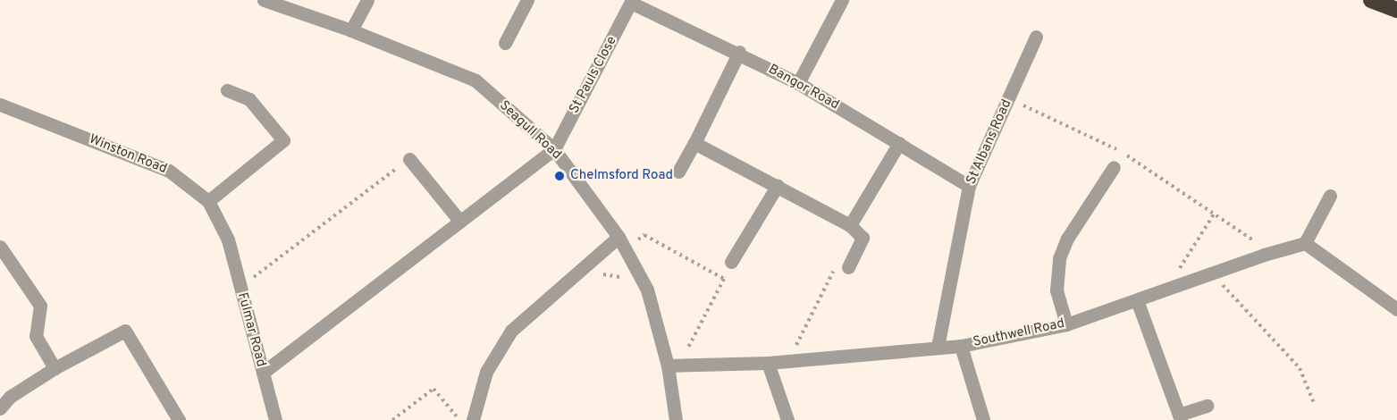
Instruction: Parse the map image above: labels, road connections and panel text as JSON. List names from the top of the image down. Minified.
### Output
{"streets":{"street":["St Pauls Close","Bangor Road","Seagull Road","St Albans Road","Winston Road","Fulmar Road","Southwell Road"]},"crossings":[["St Pauls Close","Bangor Road"],["St Pauls Close","Seagull Road"],["Bangor Road","St Albans Road"],["Seagull Road","Southwell Road"],["St Albans Road","Southwell Road"],["Winston Road","Fulmar Road"]],"places":["Chelmsford Road"]}
